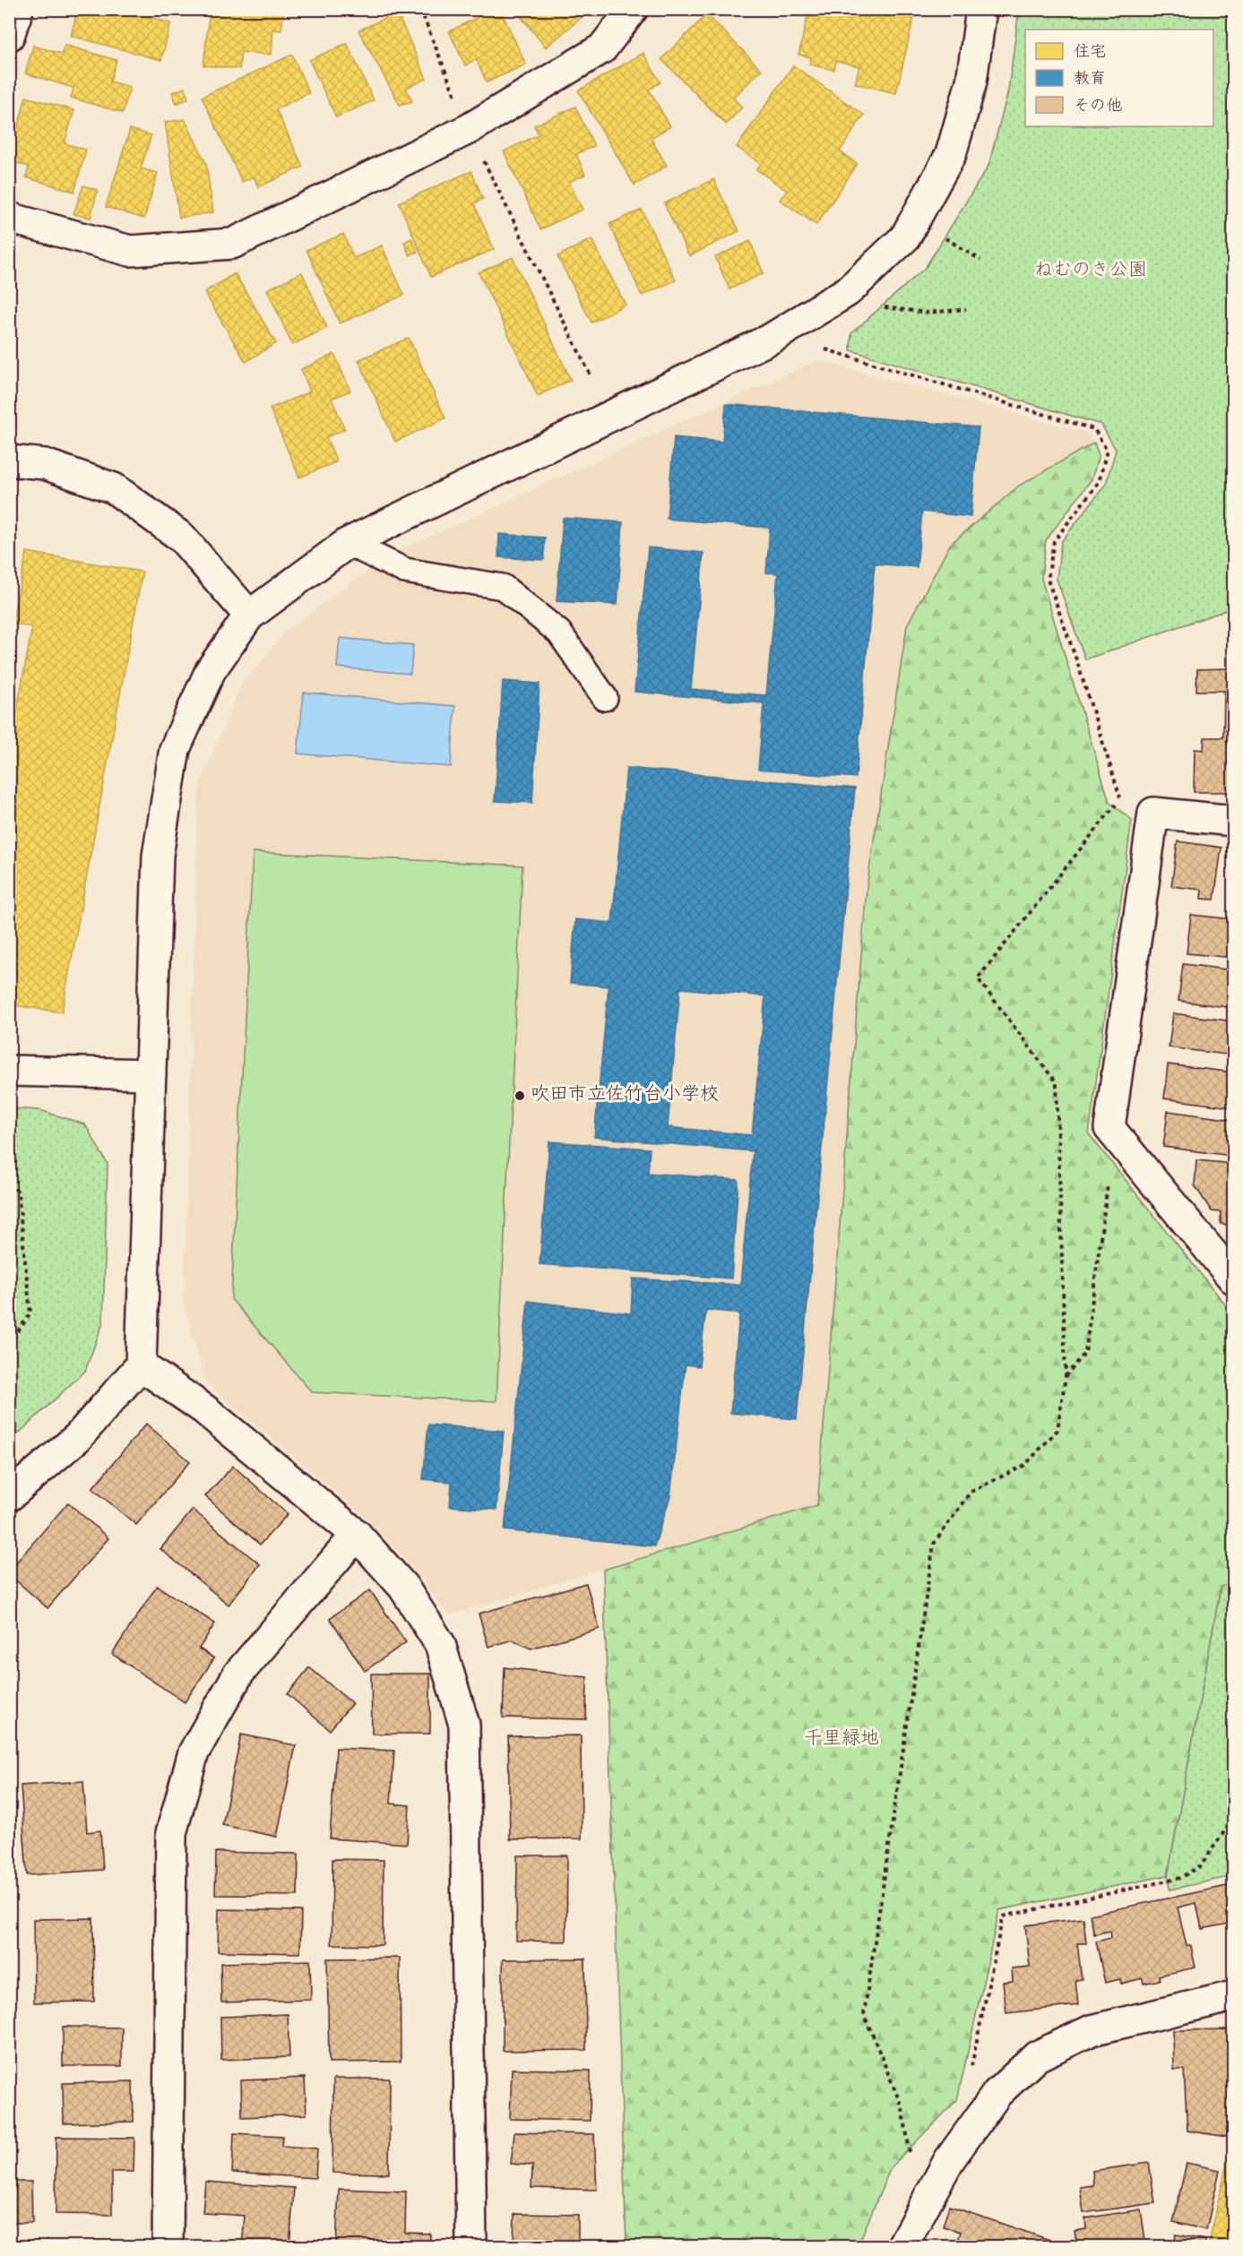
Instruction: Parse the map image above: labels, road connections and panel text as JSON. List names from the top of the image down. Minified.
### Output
{"parks":["ねむのき公園","千里緑地"],"places":["吹田市立佐竹台小学校"],"legend":["住宅","教育","その他"]}
